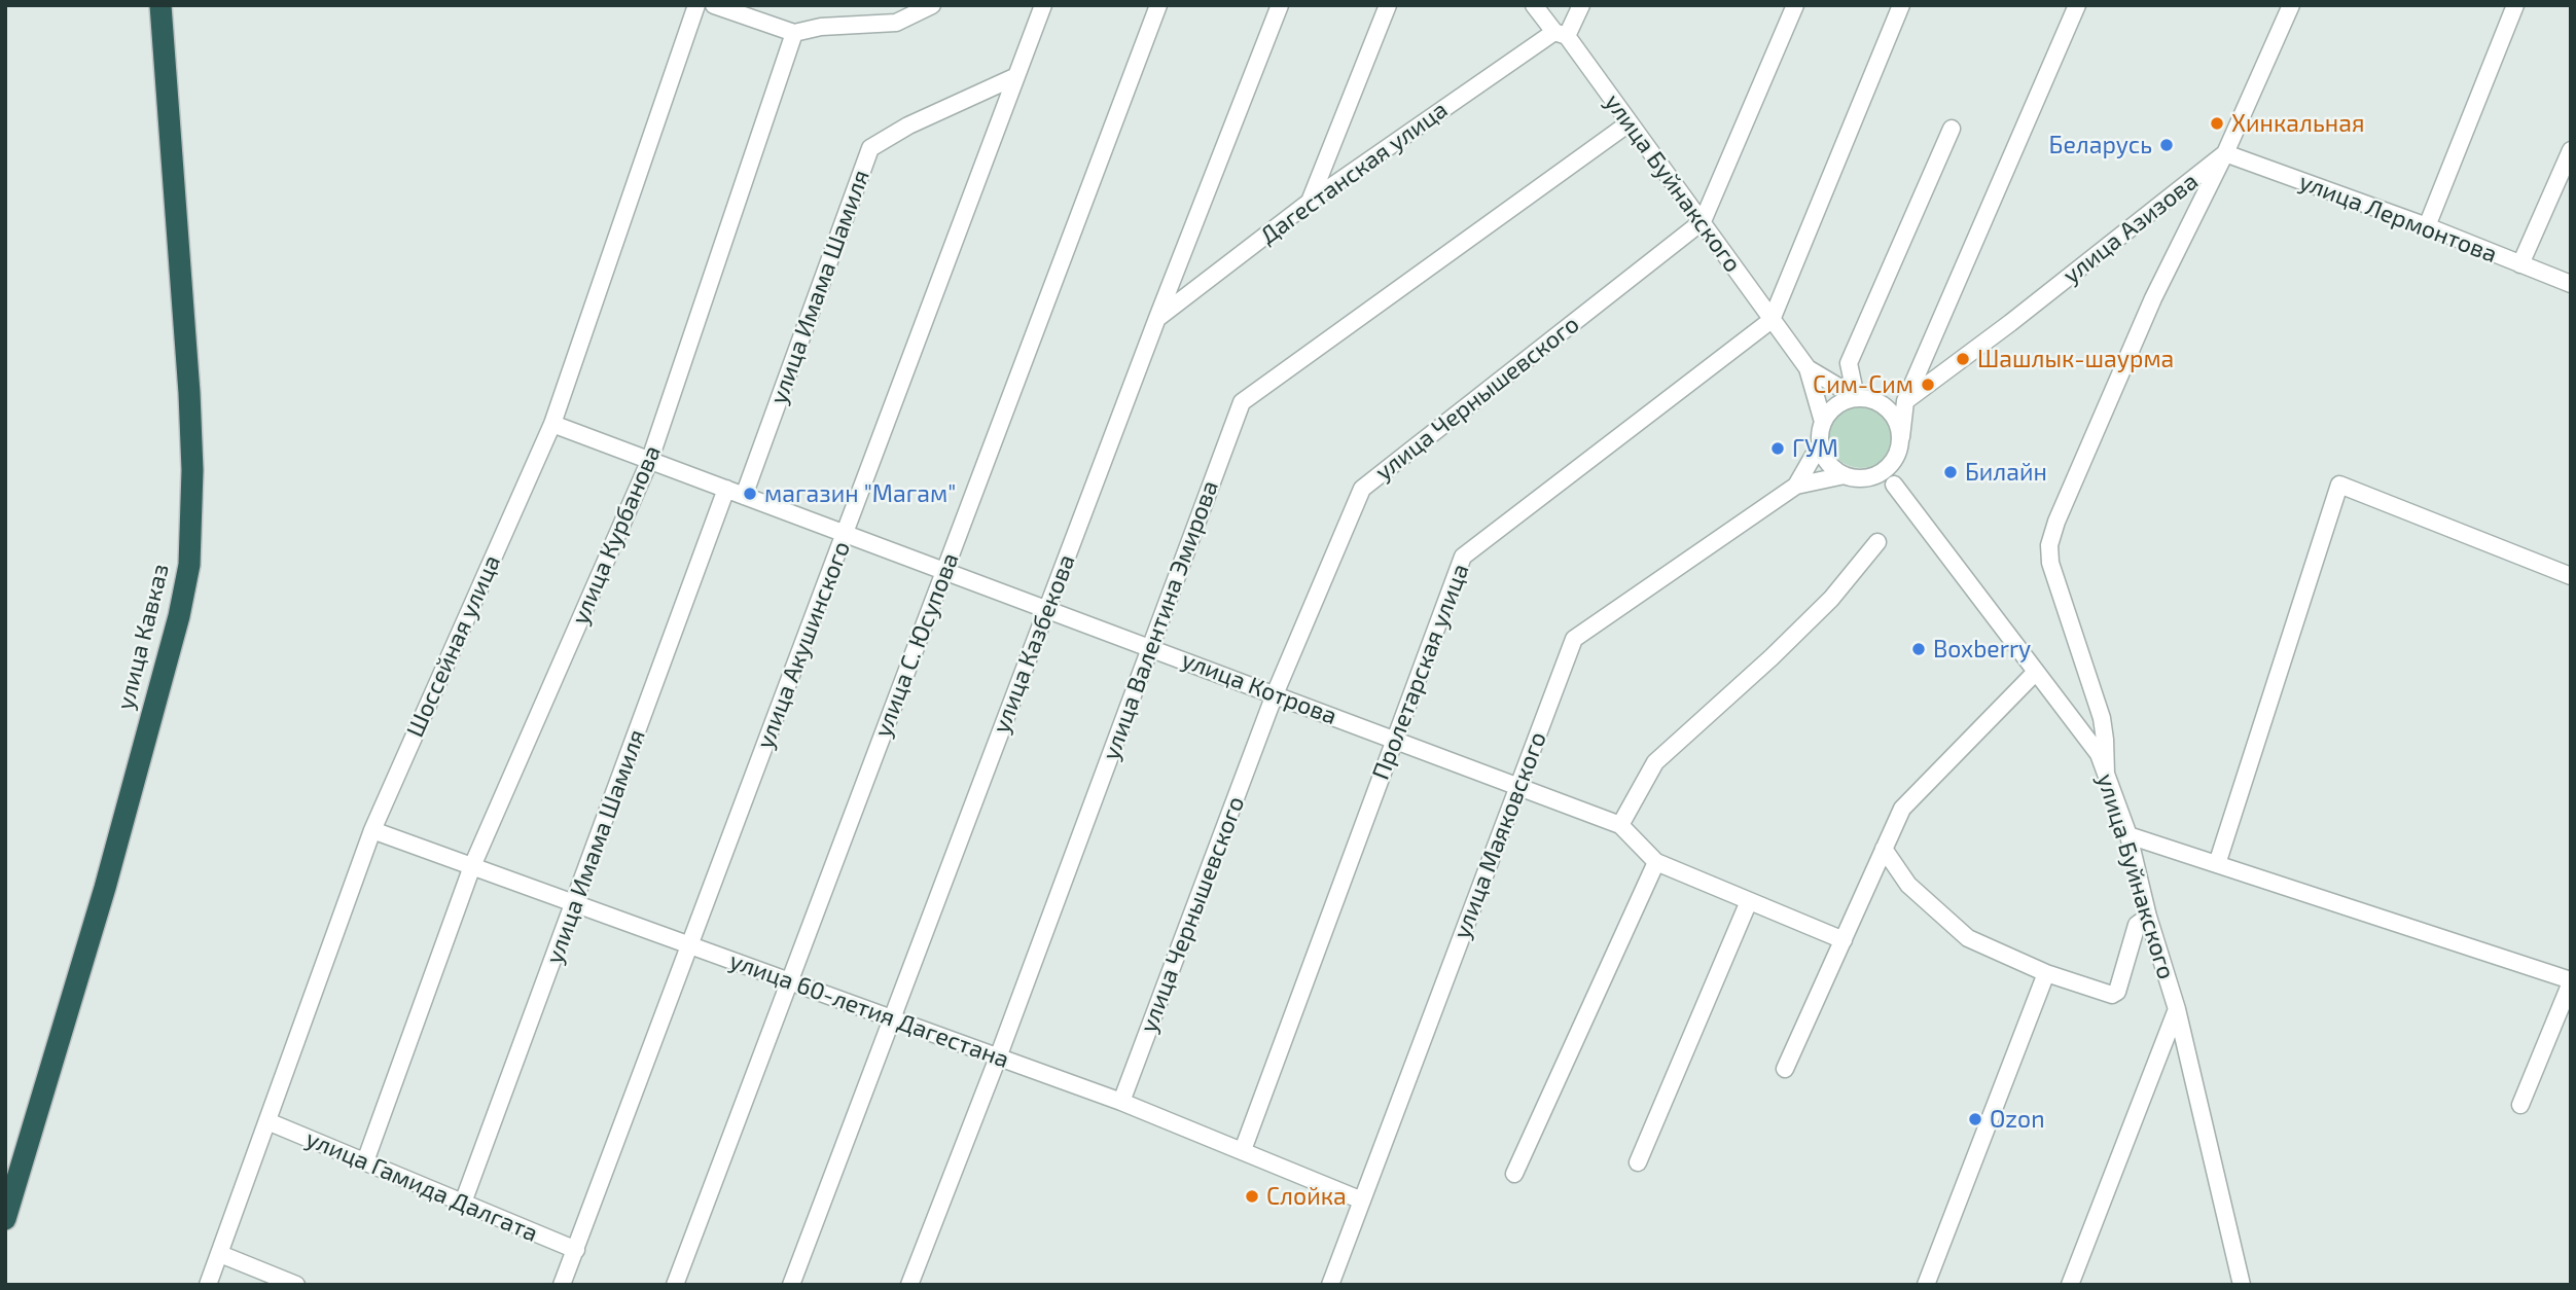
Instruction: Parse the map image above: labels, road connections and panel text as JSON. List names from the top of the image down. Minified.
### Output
{"streets":{"highway":["улица Кавказ"],"street":["Дагестанская улица","улица Буйнакского","улица Лермонтова","улица Азизова","улица Имама Шамиля","улица Чернышевского","улица Курбанова","улица Валентина Эмирова","улица Казбекова","улица Акушинского","улица С. Юсупова","Шоссейная улица","Пролетарская улица","улица Котрова","улица Маяковского","улица 60-летия Дагестана","улица Гамида Далгата"]},"crossings":[["Дагестанская улица","улица Буйнакского"],["Дагестанская улица","улица Казбекова"],["улица Буйнакского","улица Чернышевского"],["улица Буйнакского","улица Валентина Эмирова"],["улица Буйнакского","Пролетарская улица"],["улица Лермонтова","улица Азизова"],["улица Имама Шамиля","улица Акушинского"],["улица Имама Шамиля","улица Котрова"],["улица Имама Шамиля","улица 60-летия Дагестана"],["улица Имама Шамиля","улица Гамида Далгата"],["улица Чернышевского","улица Котрова"],["улица Чернышевского","улица 60-летия Дагестана"],["улица Курбанова","улица Котрова"],["улица Курбанова","улица 60-летия Дагестана"],["улица Курбанова","улица Гамида Далгата"],["улица Валентина Эмирова","улица Котрова"],["улица Валентина Эмирова","улица 60-летия Дагестана"],["улица Казбекова","улица Котрова"],["улица Казбекова","улица 60-летия Дагестана"],["улица Акушинского","улица Котрова"],["улица Акушинского","улица 60-летия Дагестана"],["улица Акушинского","улица Гамида Далгата"],["улица С. Юсупова","улица Котрова"],["улица С. Юсупова","улица 60-летия Дагестана"],["Шоссейная улица","улица Котрова"],["Шоссейная улица","улица 60-летия Дагестана"],["Шоссейная улица","улица Гамида Далгата"],["Пролетарская улица","улица Котрова"],["Пролетарская улица","улица 60-летия Дагестана"],["улица Котрова","улица Маяковского"],["улица Маяковского","улица 60-летия Дагестана"]],"places":["Хинкальная","Беларусь","Шашлык-шаурма","Сим-Сим","ГУМ","Билайн","магазин \"Магам\"","Boxberry","Ozon","Слойка"]}
